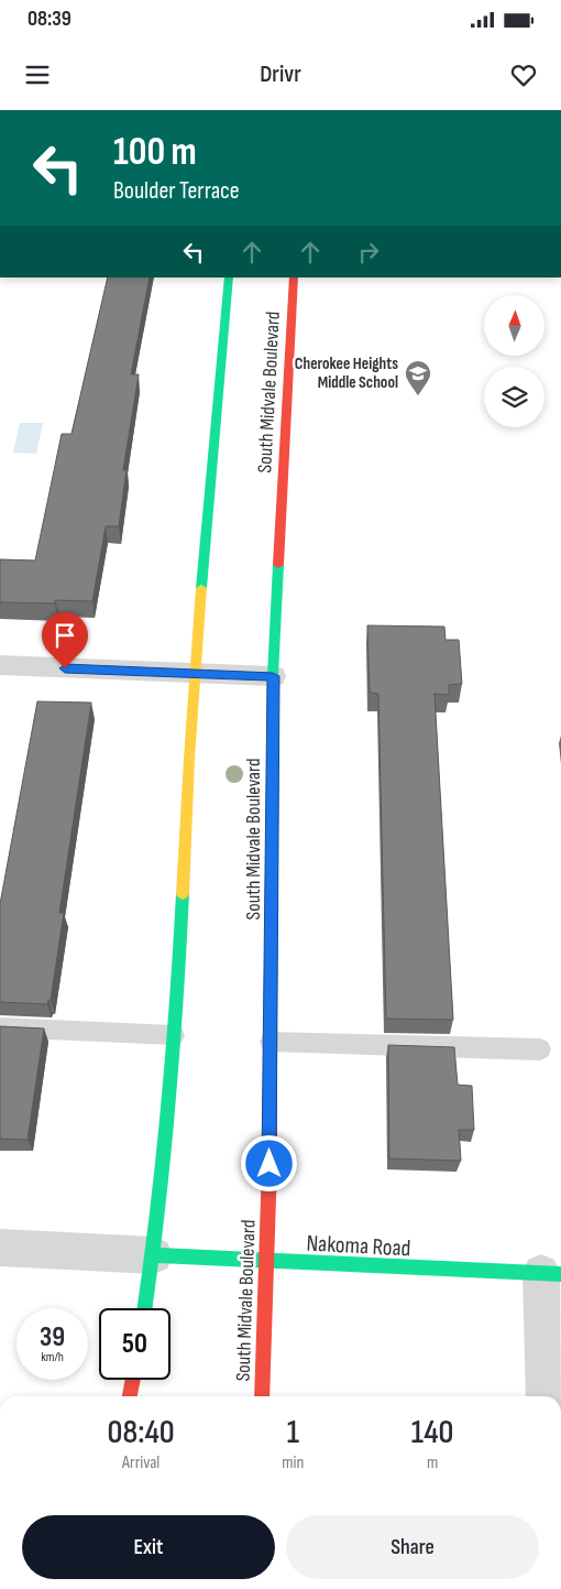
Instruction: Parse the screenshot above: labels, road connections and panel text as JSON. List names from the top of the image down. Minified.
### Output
{"streets":{"main road":["South Midvale Boulevard","Nakoma Road"]},"crossings":[["South Midvale Boulevard","Nakoma Road"]],"places":{"school or university":["Cherokee Heights Middle School"]},"north":"top","page":{"status":"08:39","header":"Drivr","turn":["100 m","Boulder Terrace"],"speed":"39 km/h","limit":"50","eta":["08:40","Arrival","1","min","140","m"],"buttons":["Exit","Share"]}}
